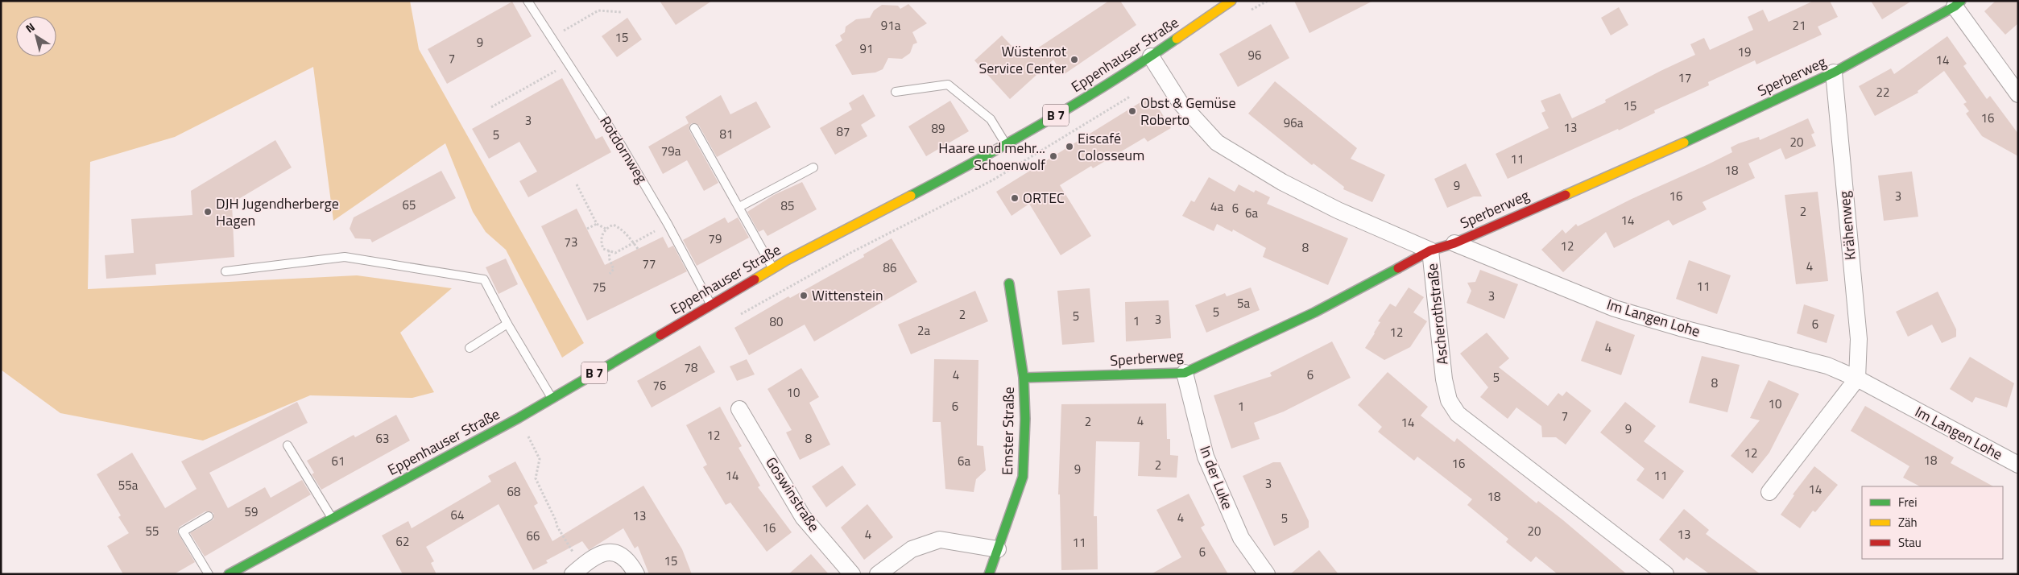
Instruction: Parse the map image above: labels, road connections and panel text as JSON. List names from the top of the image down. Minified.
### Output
{"streets":{"street":["Eppenhauser Straße","Sperberweg","B 7","Krähenweg","Ascherothstraße","Im Langen Lohe","Emster Straße","In der Luke","Goswinstraße"],"lane":["Rotdornweg"]},"crossings":[["Eppenhauser Straße","Rotdornweg"],["Eppenhauser Straße","Ascherothstraße"],["Sperberweg","Krähenweg"],["Sperberweg","Ascherothstraße"],["Sperberweg","Im Langen Lohe"],["Sperberweg","Emster Straße"],["Sperberweg","In der Luke"],["Krähenweg","Im Langen Lohe"]],"places":["Wüstenrot Service Center","Obst & Gemüse Roberto","Eiscafé Colosseum","Haare und mehr... Schoenwolf","ORTEC","DJH Jugendherberge Hagen","Wittenstein"],"house_numbers":["91a","21","15","9","91","19","96","7","14","17","22","15","16","3","96a","13","89","87","81","5","20","79a","11","18","9","16","3","65","85","4a","6","2","6a","14","79","73","12","8","77","4","86","11","75","3","5a","5","2","5","3","1","80","6","2a","12","4","78","4","6","5","8","76","10","10","6","1","7","4","2","14","9","12","63","8","12","18","61","6a","16","2","9","14","11","3","55a","14","68","18","59","64","13","4","5","16","55","20","4","13","66","62","11","6","15"],"legend":["Frei","Zäh","Stau"],"north":"top left"}
